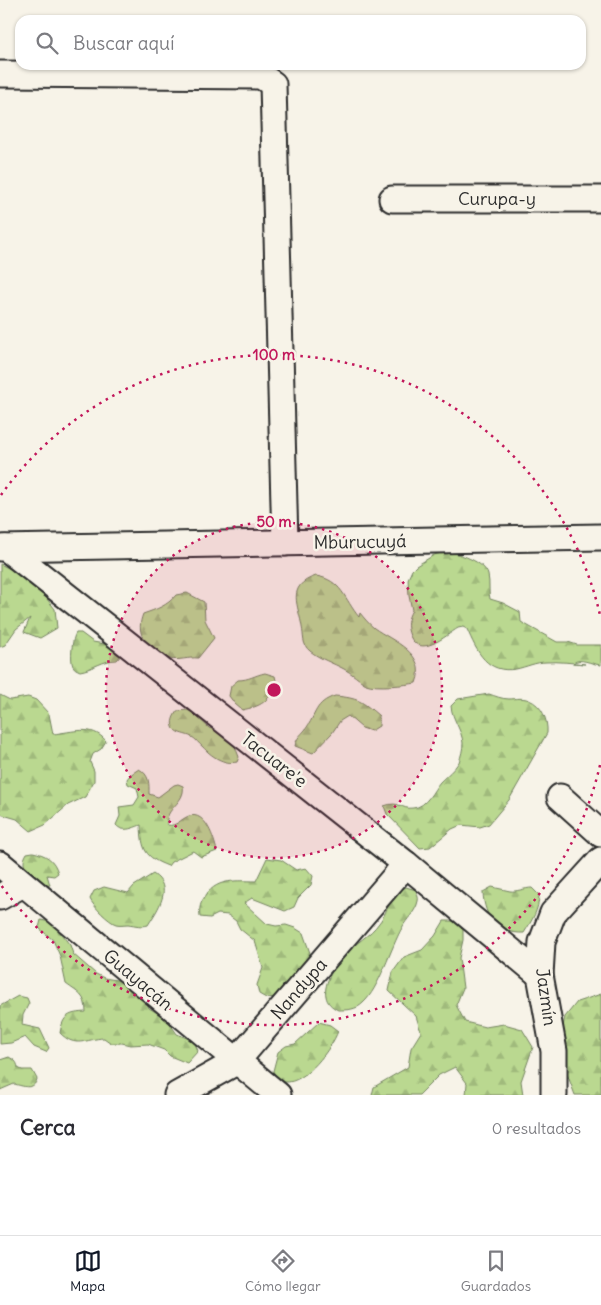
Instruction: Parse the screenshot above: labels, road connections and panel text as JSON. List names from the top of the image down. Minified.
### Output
{"streets":{"street":["Curupa-y","Mburucuyá","Tacuare'e","Guayacán","Nandypa","Jazmín"]},"crossings":[["Mburucuyá","Tacuare'e"],["Tacuare'e","Nandypa"],["Tacuare'e","Jazmín"],["Guayacán","Nandypa"]],"page":{"search":"Buscar aquí","heading":["Cerca","0 resultados"],"nav":["Mapa","Cómo llegar","Guardados"]},"rings":["100 m","50 m"]}
